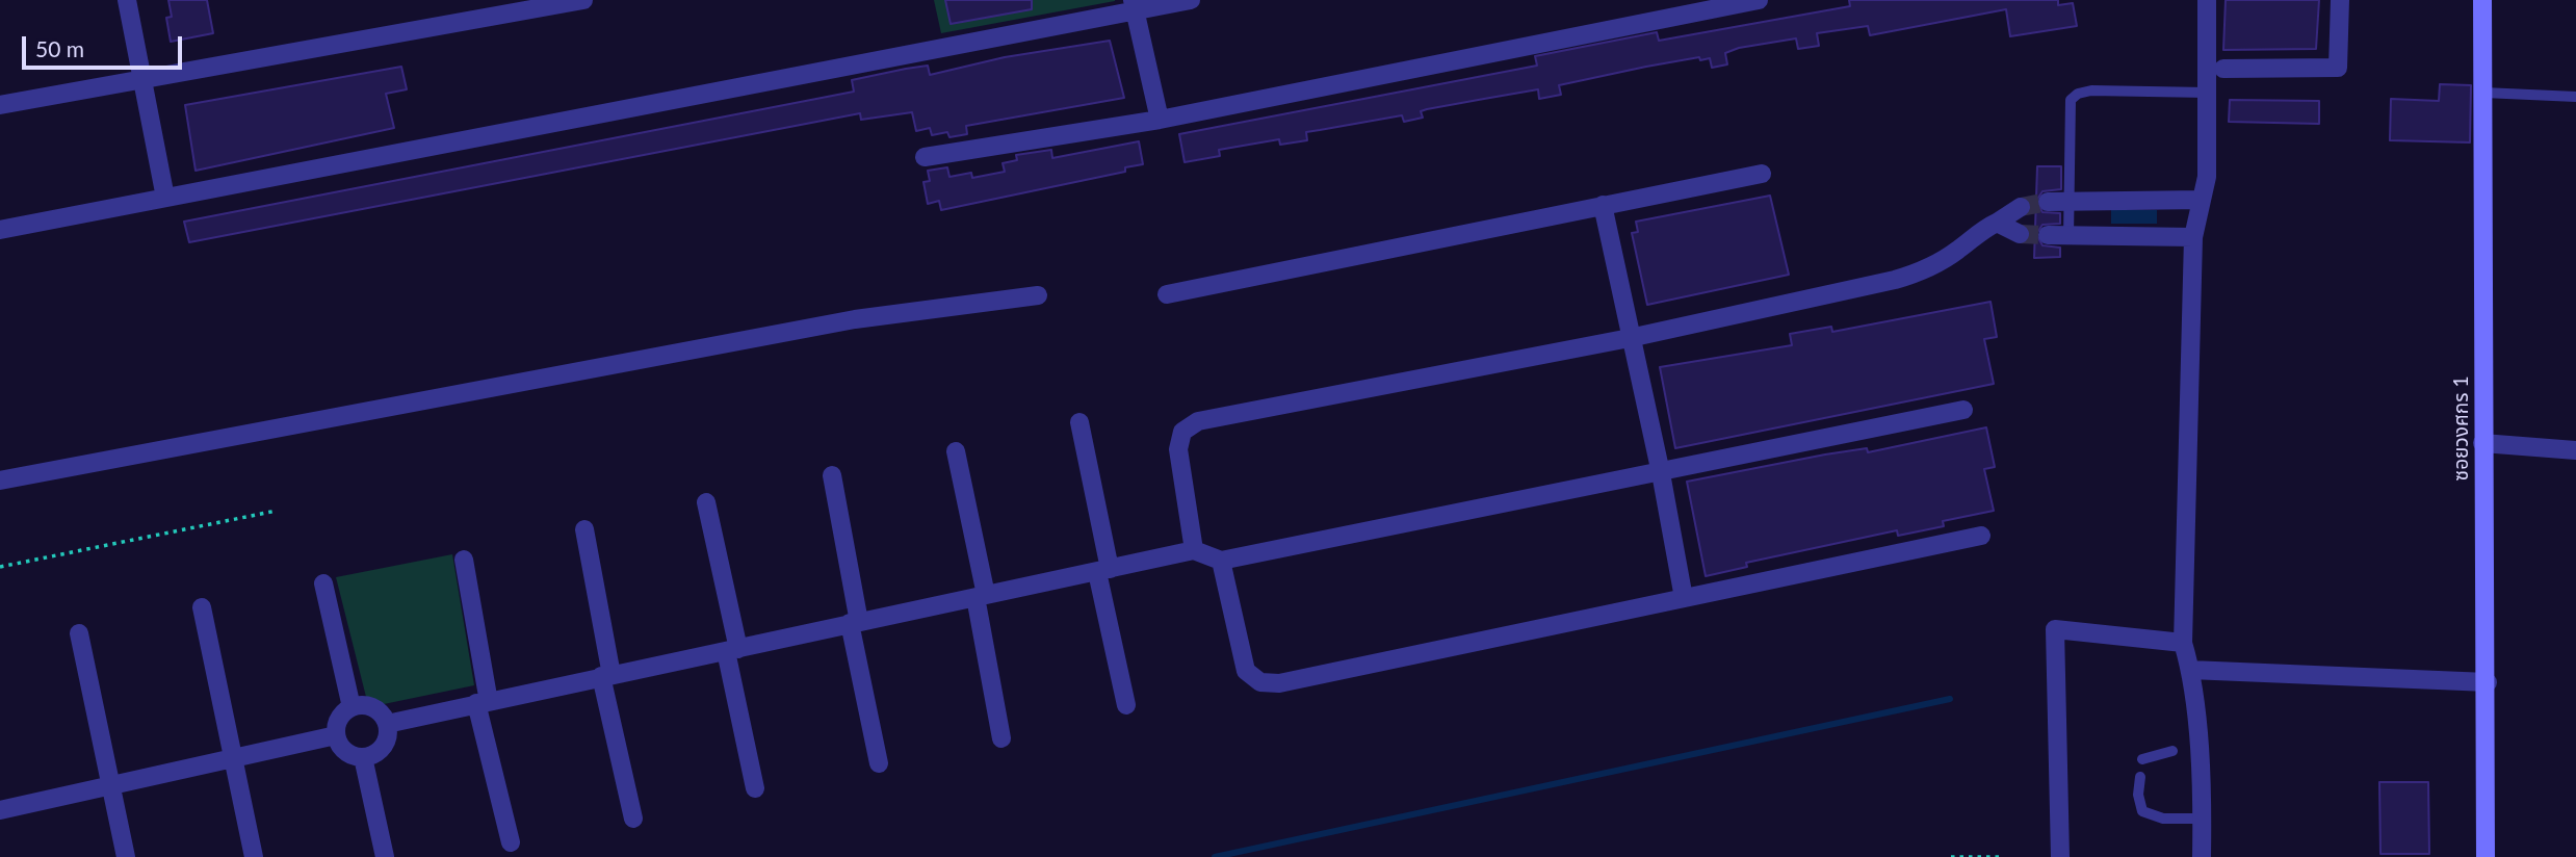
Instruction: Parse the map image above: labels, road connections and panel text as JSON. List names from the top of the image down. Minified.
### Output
{"streets":{"street":["ซอยวงศกร 1"]},"scale_bar":"50 m"}
